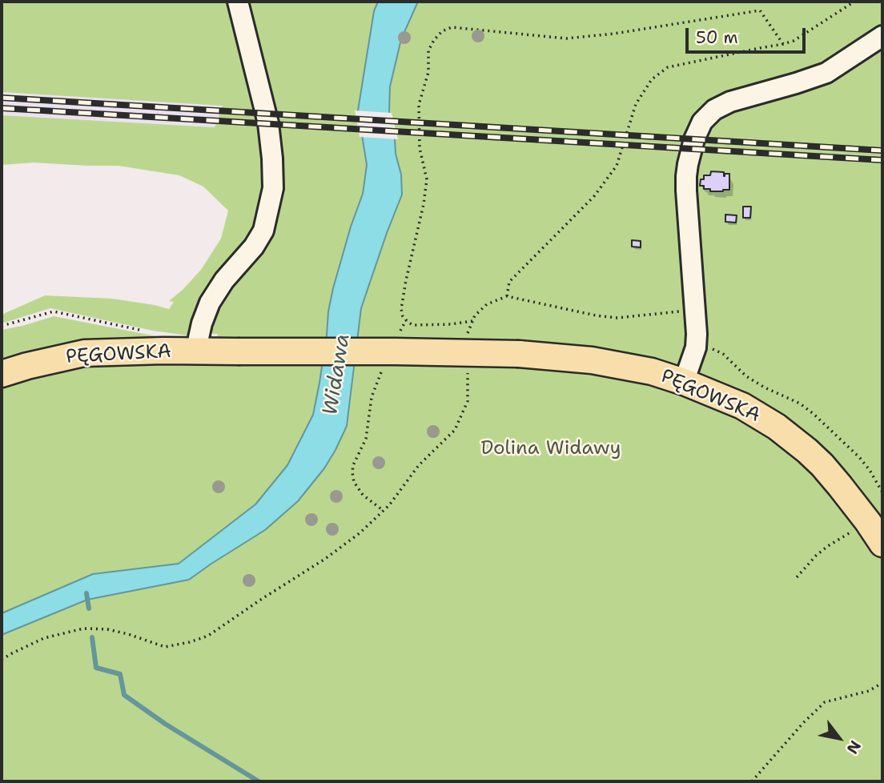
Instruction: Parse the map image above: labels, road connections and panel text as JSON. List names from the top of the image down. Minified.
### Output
{"streets":{"main road":["PĘGOWSKA"]},"water":["Widawa"],"parks":["Dolina Widawy"],"scale_bar":"50 m","north":"bottom right"}
